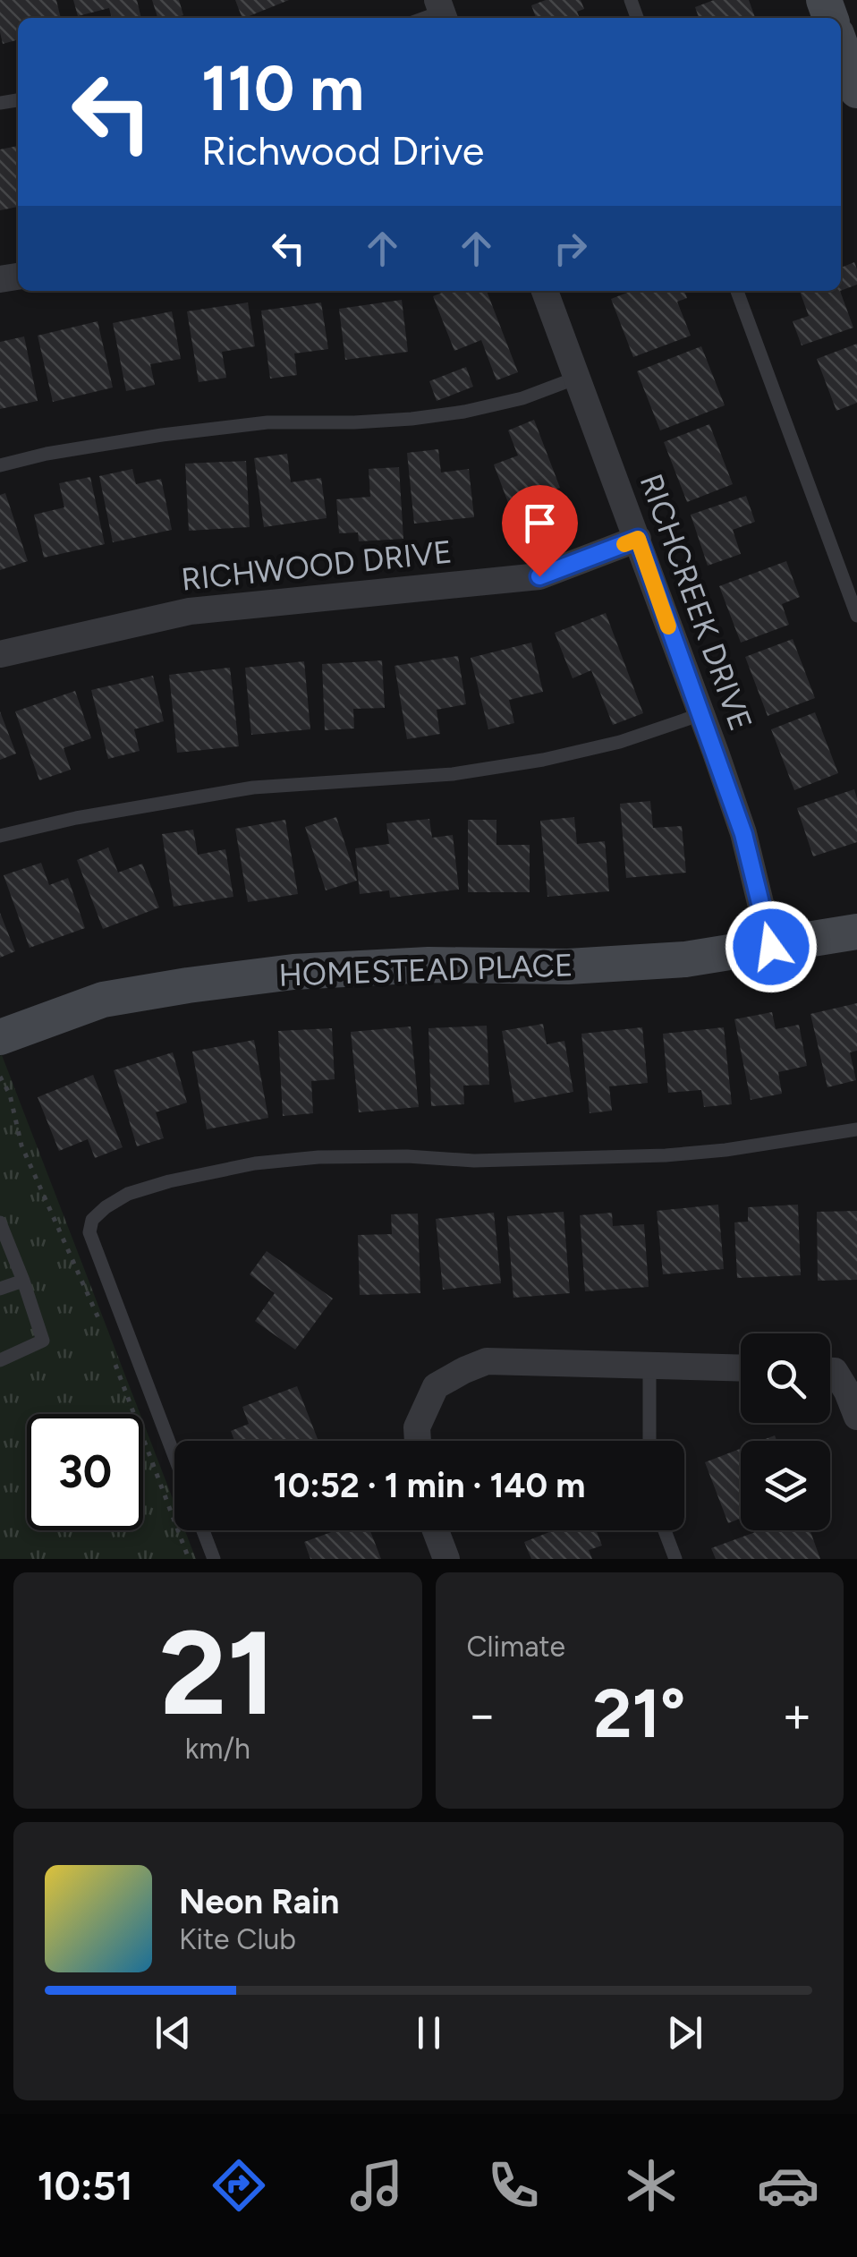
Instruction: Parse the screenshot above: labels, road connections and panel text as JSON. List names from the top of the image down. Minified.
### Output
{"streets":{"street":["RICHWOOD DRIVE","RICHCREEK DRIVE","HOMESTEAD PLACE"]},"crossings":[["RICHWOOD DRIVE","RICHCREEK DRIVE"],["RICHCREEK DRIVE","HOMESTEAD PLACE"]],"page":{"turn":["110 m","Richwood Drive"],"limit":"30","trip":"10:52 · 1 min · 140 m","tile":[["21","km/h"],"Climate"],"heat":["−","21°","+"],"song":["Neon Rain","Kite Club"],"tabs":"10:51"}}
